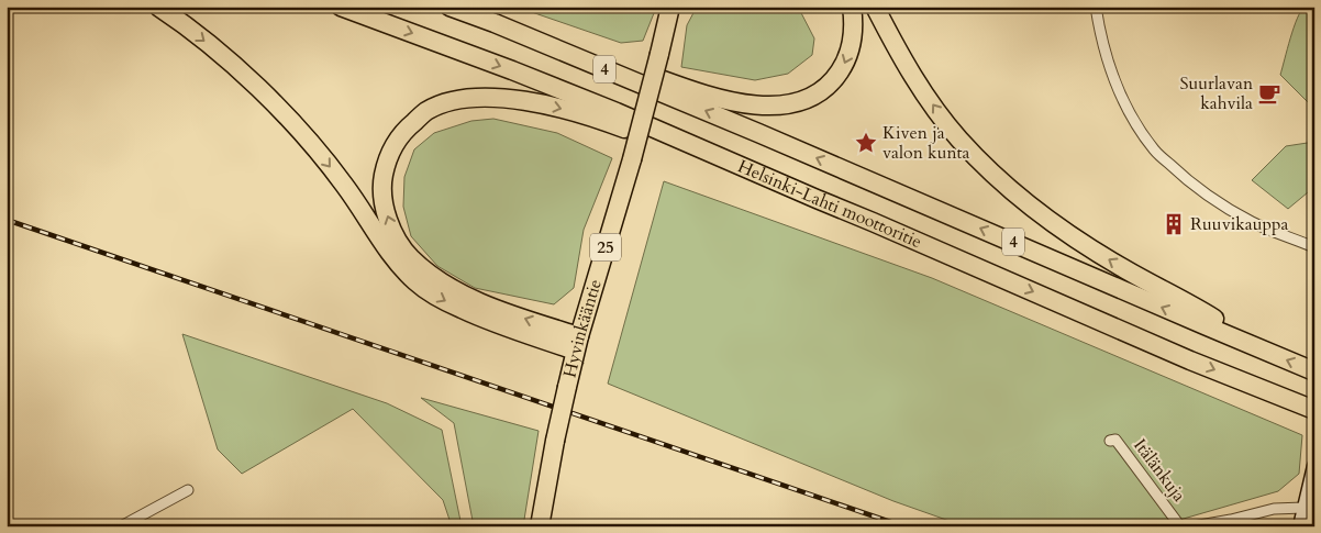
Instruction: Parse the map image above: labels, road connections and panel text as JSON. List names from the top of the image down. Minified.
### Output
{"streets":{"highway":["4","Helsinki-Lahti moottoritie","25","Hyvinkääntie"],"street":["Itälänkuja"]},"places":{"cafe":["Suurlavan kahvila"],"place":["Kiven ja valon kunta"],"building":["Ruuvikauppa"]}}
